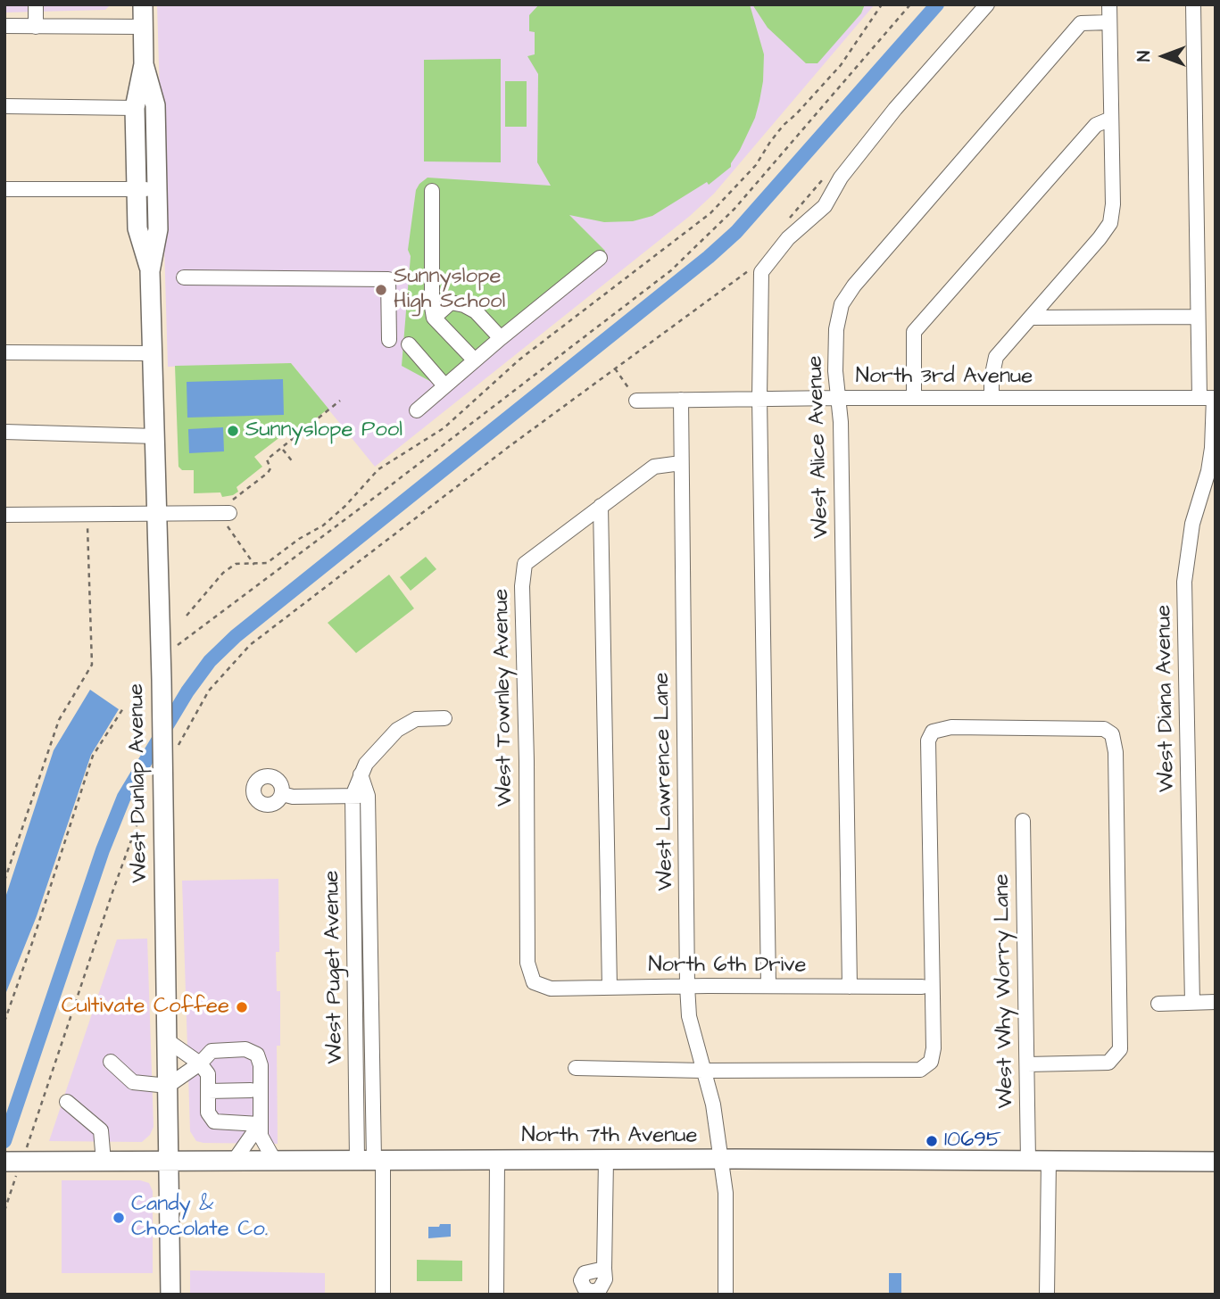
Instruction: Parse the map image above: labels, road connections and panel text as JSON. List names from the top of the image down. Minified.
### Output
{"streets":{"main road":["West Dunlap Avenue","North 7th Avenue"],"street":["North 3rd Avenue","West Alice Avenue","West Townley Avenue","West Diana Avenue","West Lawrence Lane","North 6th Drive","West Puget Avenue","West Why Worry Lane"]},"crossings":[["North 3rd Avenue","West Alice Avenue"],["North 3rd Avenue","West Diana Avenue"],["North 3rd Avenue","West Lawrence Lane"],["West Alice Avenue","North 6th Drive"],["West Townley Avenue","West Lawrence Lane"],["West Townley Avenue","North 6th Drive"],["West Lawrence Lane","North 6th Drive"],["West Lawrence Lane","North 7th Avenue"],["West Dunlap Avenue","North 7th Avenue"],["West Puget Avenue","North 7th Avenue"],["West Why Worry Lane","North 7th Avenue"]],"places":["Sunnyslope High School","Sunnyslope Pool","Cultivate Coffee","10695","Candy & Chocolate Co."],"north":"left"}
